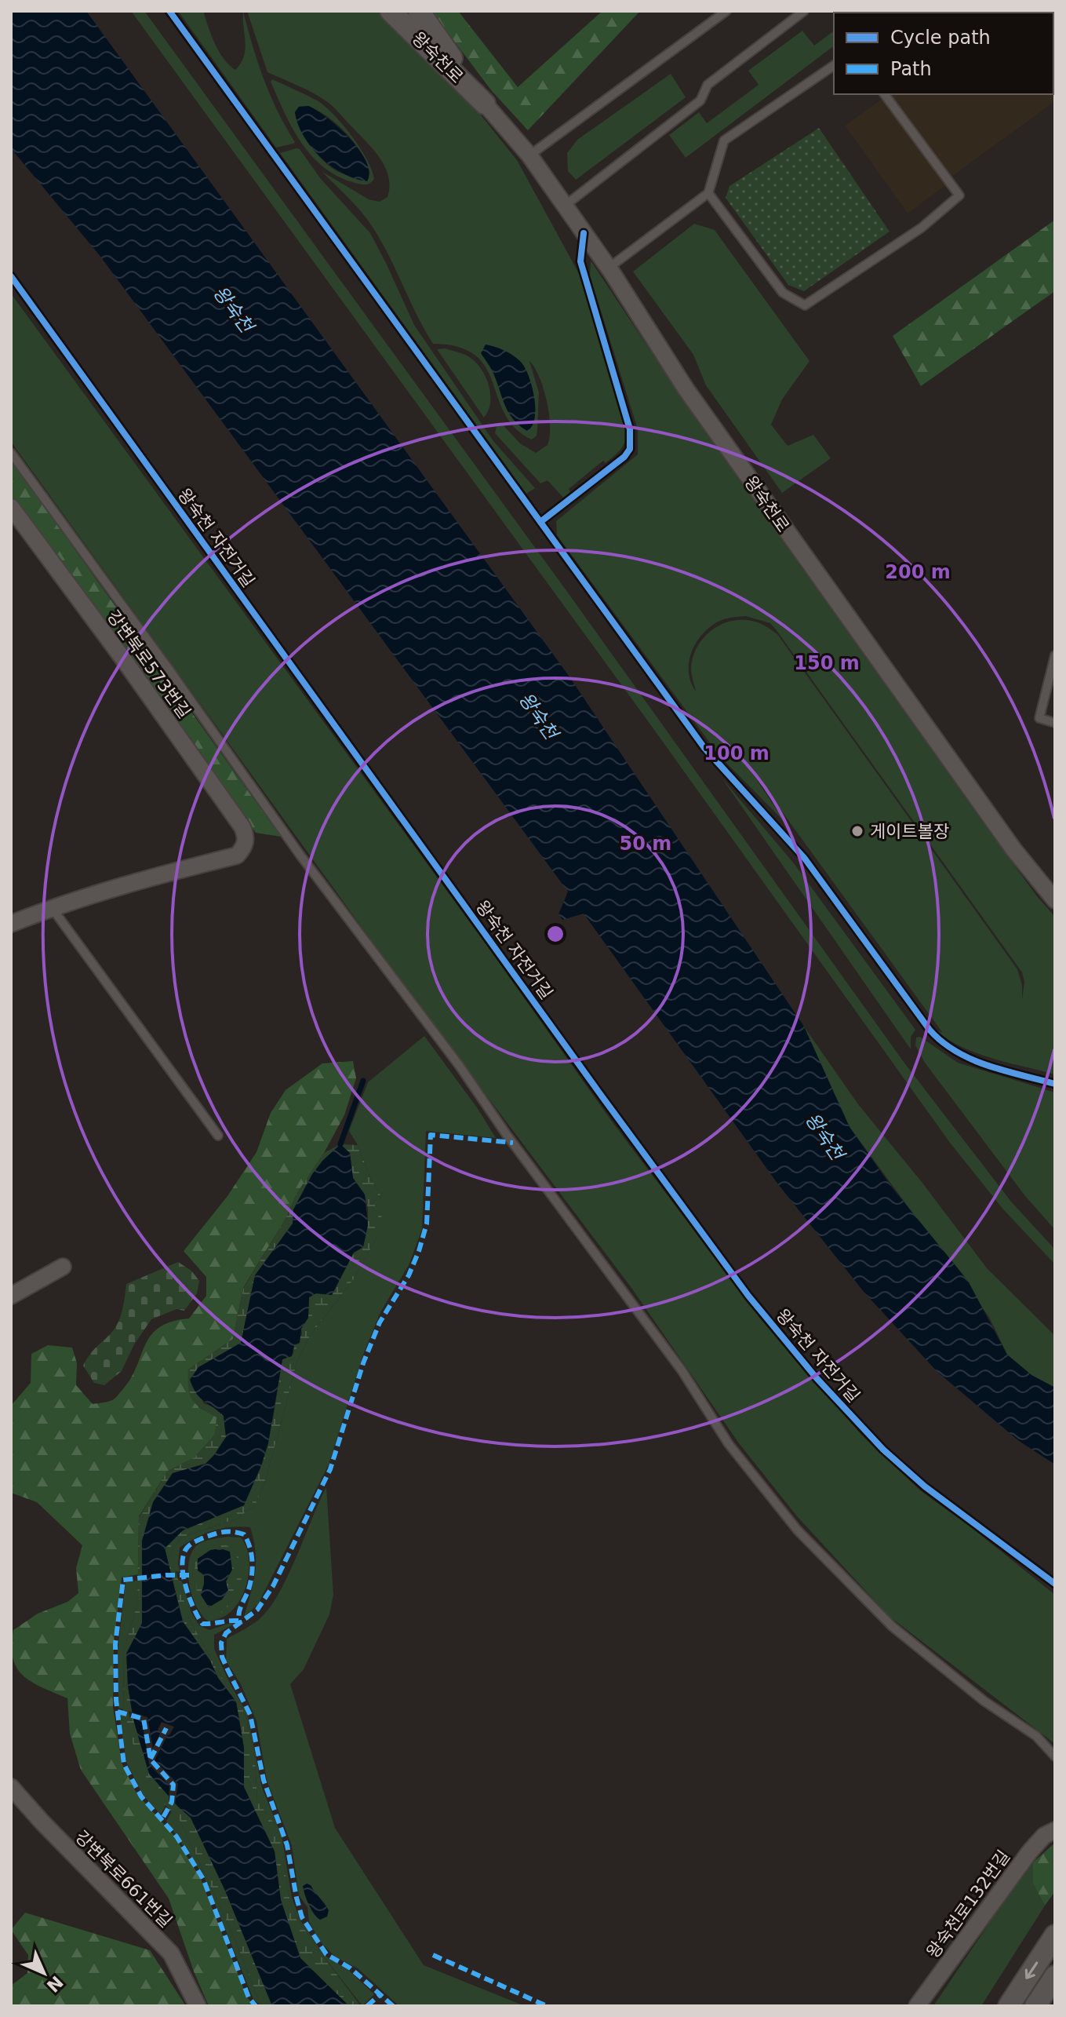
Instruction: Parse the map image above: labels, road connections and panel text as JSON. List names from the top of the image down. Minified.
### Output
{"streets":{"street":["왕숙천로","강변북로573번길","강변북로661번길","왕숙천로132번길"],"cycle path":["왕숙천 자전거길"]},"water":["왕숙천"],"places":["게이트볼장"],"legend":["Cycle path","Path"],"north":"bottom right","rings":["200 m","150 m","100 m","50 m"]}
